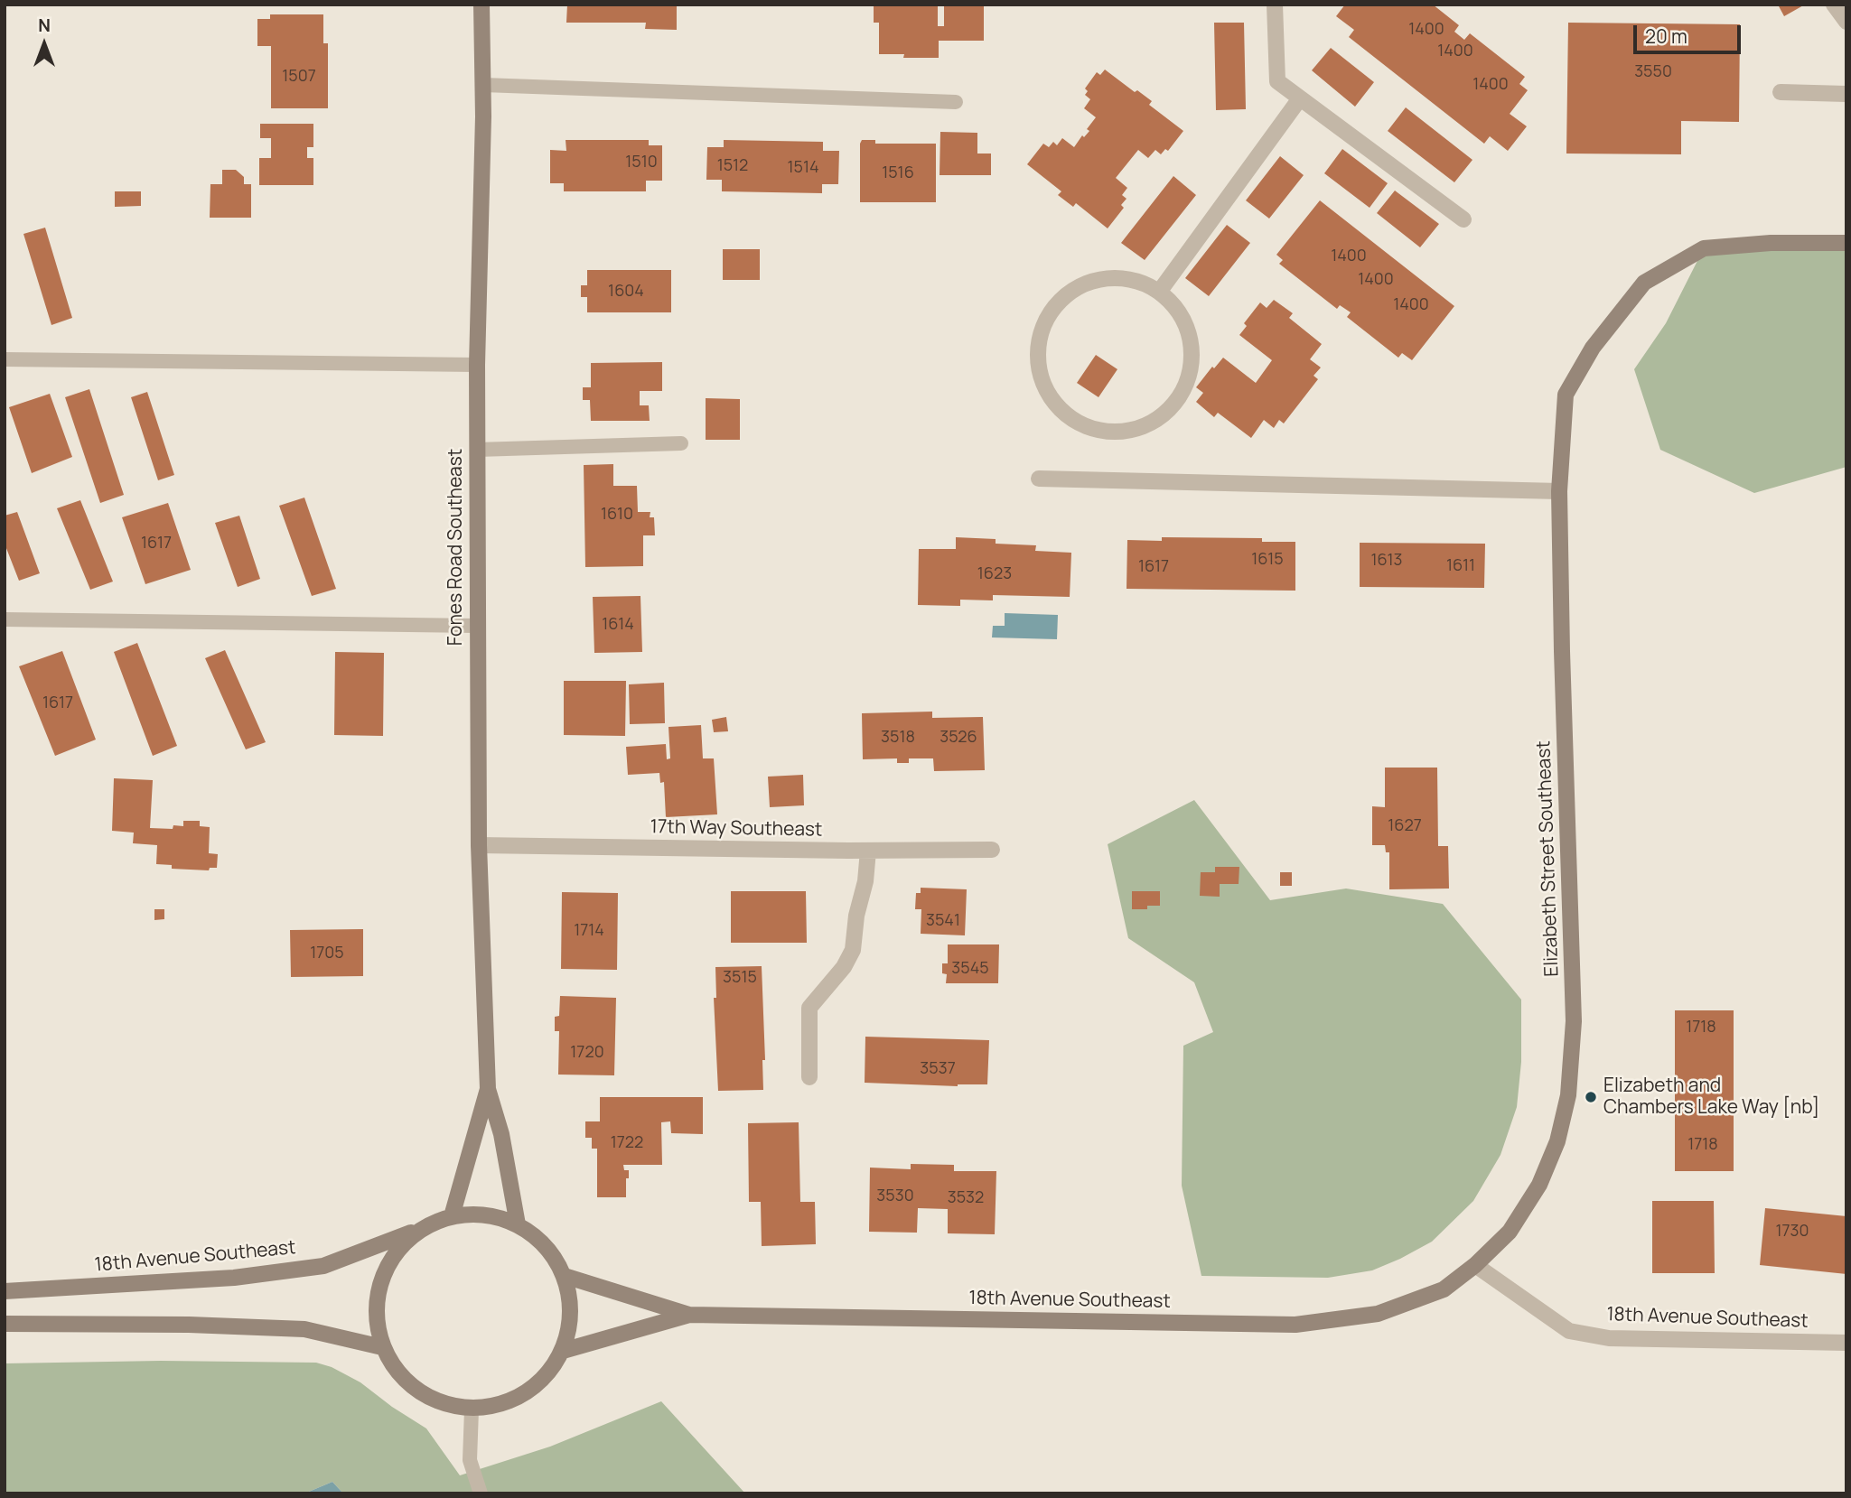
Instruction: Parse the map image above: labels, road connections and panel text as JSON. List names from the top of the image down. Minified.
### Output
{"streets":{"street":["Fones Road Southeast","17th Way Southeast","Elizabeth Street Southeast","18th Avenue Southeast"]},"crossings":[["Fones Road Southeast","17th Way Southeast"],["Fones Road Southeast","18th Avenue Southeast"],["Elizabeth Street Southeast","18th Avenue Southeast"]],"places":["Elizabeth and Chambers Lake Way [nb]"],"house_numbers":["1400","1400","3550","1507","1400","1510","1512","1514","1516","1400","1400","1604","1400","1610","1617","1615","1613","1611","1617","1623","1614","1617","3518","3526","1627","3541","1714","1705","3545","3515","1718","1720","3537","1722","1718","3530","3532","1730"],"scale_bar":"20 m","north":"top"}
